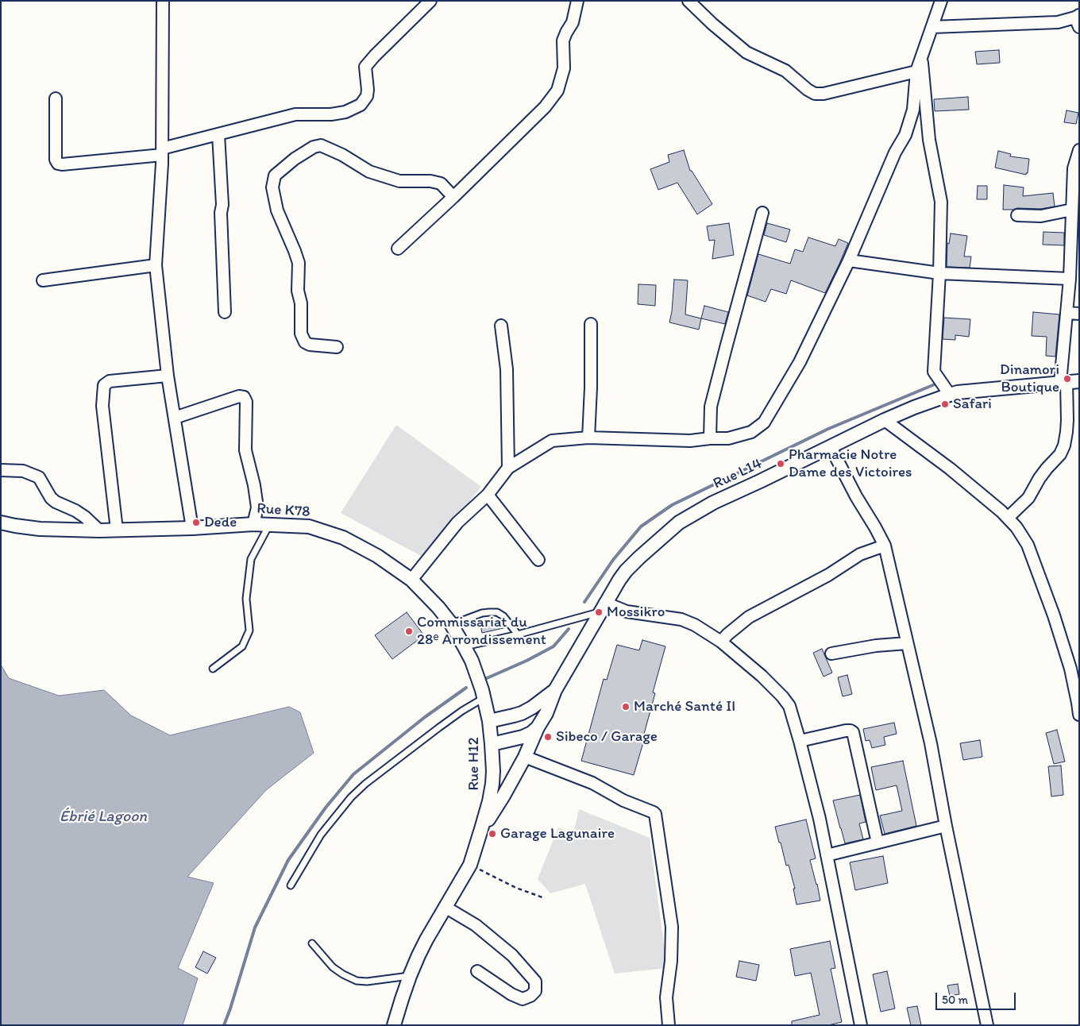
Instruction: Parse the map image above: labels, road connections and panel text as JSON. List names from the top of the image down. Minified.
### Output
{"streets":{"street":["Rue L14","Rue K78","Rue H12"]},"crossings":[["Rue L14","Rue K78"],["Rue L14","Rue H12"],["Rue K78","Rue H12"]],"water":["Ébrié Lagoon"],"places":["Dinamori Boutique","Safari","Pharmacie Notre Dame des Victoires","Dede","Mossikro","Commissariat du 28ᵉ Arrondissement","Marché Santé II","Sibeco / Garage","Garage Lagunaire"],"scale_bar":"50 m"}
